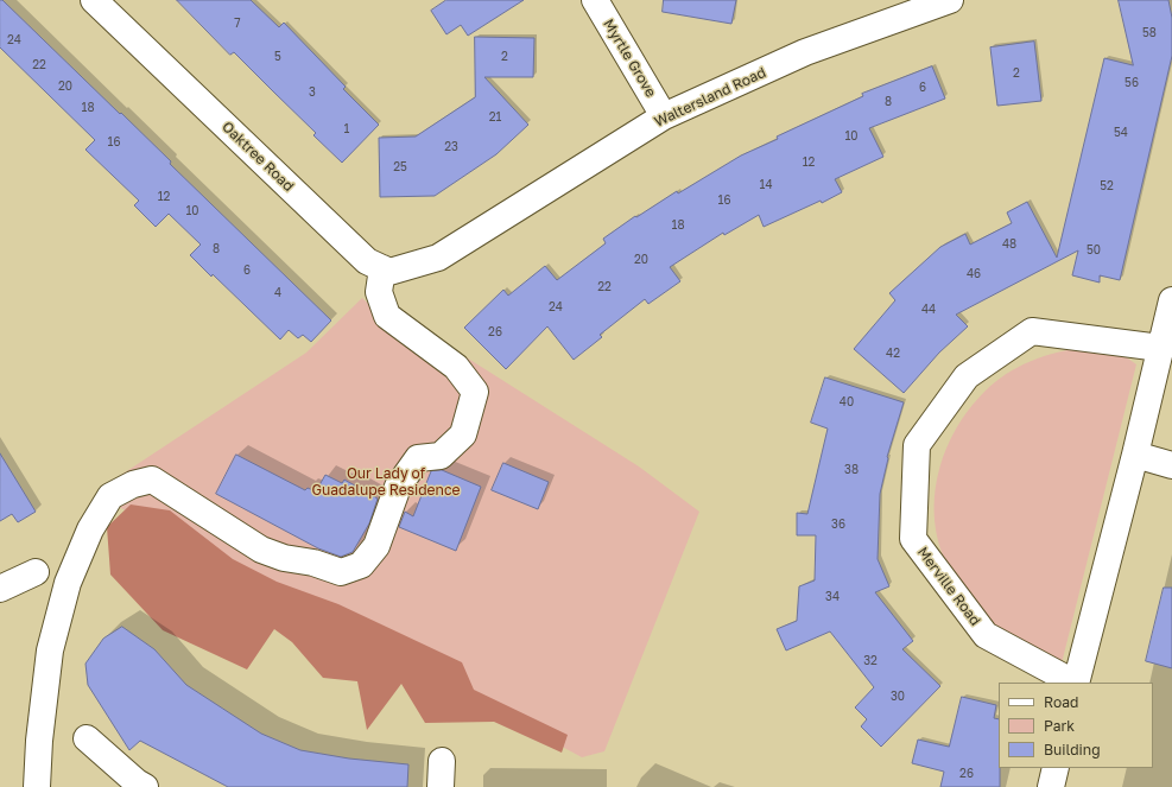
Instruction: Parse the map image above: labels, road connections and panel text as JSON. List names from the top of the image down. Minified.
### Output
{"streets":{"street":["Myrtle Grove","Waltersland Road","Oaktree Road","Merville Road"]},"crossings":[["Myrtle Grove","Waltersland Road"],["Waltersland Road","Oaktree Road"]],"parks":["Our Lady of Guadalupe Residence"],"house_numbers":["7","58","24","5","2","22","2","56","20","6","3","8","18","21","1","54","10","16","23","12","25","14","52","12","16","10","18","48","8","50","20","6","46","22","4","24","44","26","42","40","38","36","34","32","30","26"],"legend":["Road","Park","Building"]}
